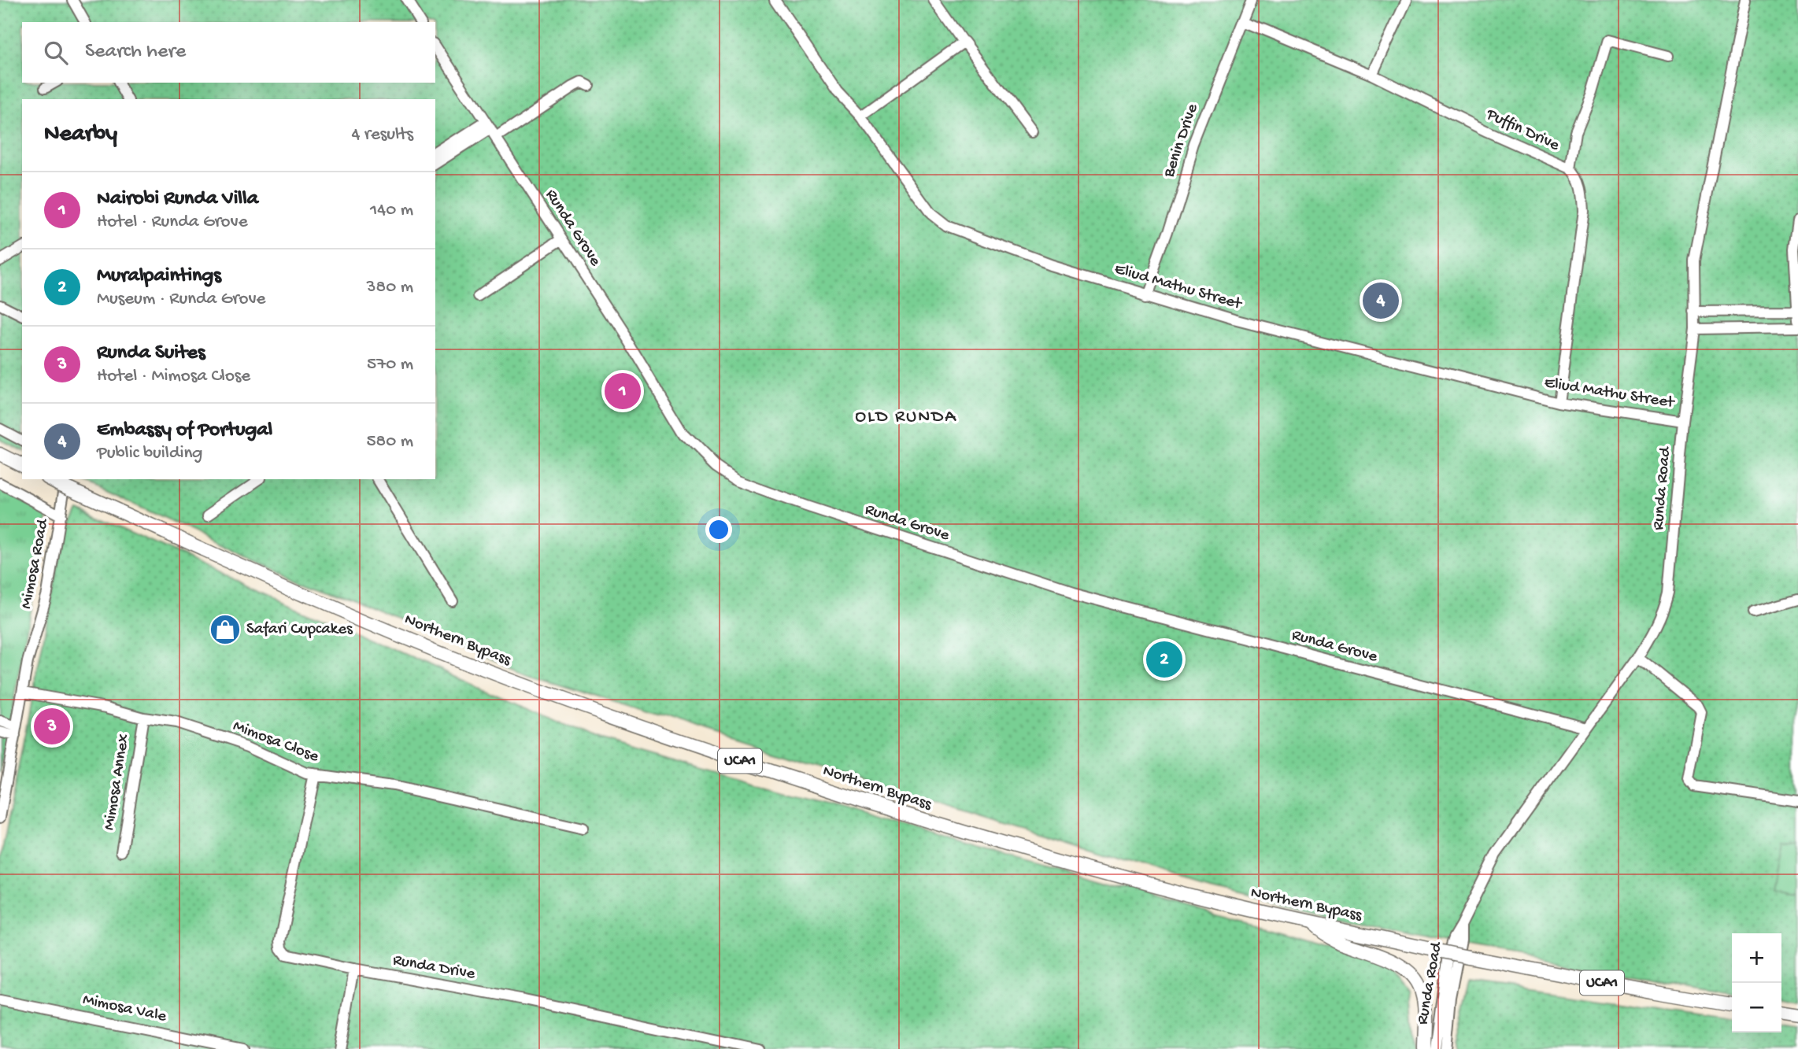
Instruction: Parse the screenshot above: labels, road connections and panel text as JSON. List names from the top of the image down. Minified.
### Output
{"streets":{"main road":["Northern Bypass","UCA1"],"street":["Puffin Drive","Benin Drive","Runda Grove","Eliud Mathu Street","Runda Road","Mimosa Road","Mimosa Close","Mimosa Annex","Runda Drive","Mimosa Vale"]},"crossings":[["Puffin Drive","Benin Drive"],["Puffin Drive","Eliud Mathu Street"],["Benin Drive","Eliud Mathu Street"],["Runda Grove","Runda Road"],["Eliud Mathu Street","Runda Road"],["Mimosa Road","Northern Bypass"],["Mimosa Road","Mimosa Close"],["Mimosa Close","Mimosa Annex"],["Mimosa Close","Runda Drive"]],"districts":["OLD RUNDA"],"places":{"shop":["Safari Cupcakes"]},"page":{"search":"Search here","heading":["Nearby","4 results"],"list":[{"mark":"1","name":"Nairobi Runda Villa","note":"Hotel · Runda Grove","value":"140 m"},{"mark":"2","name":"Muralpaintings","note":"Museum · Runda Grove","value":"380 m"},{"mark":"3","name":"Runda Suites","note":"Hotel · Mimosa Close","value":"570 m"},{"mark":"4","name":"Embassy of Portugal","note":"Public building","value":"580 m"}],"pins":["4","1","2","3"],"map_buttons":["+","−"]}}
